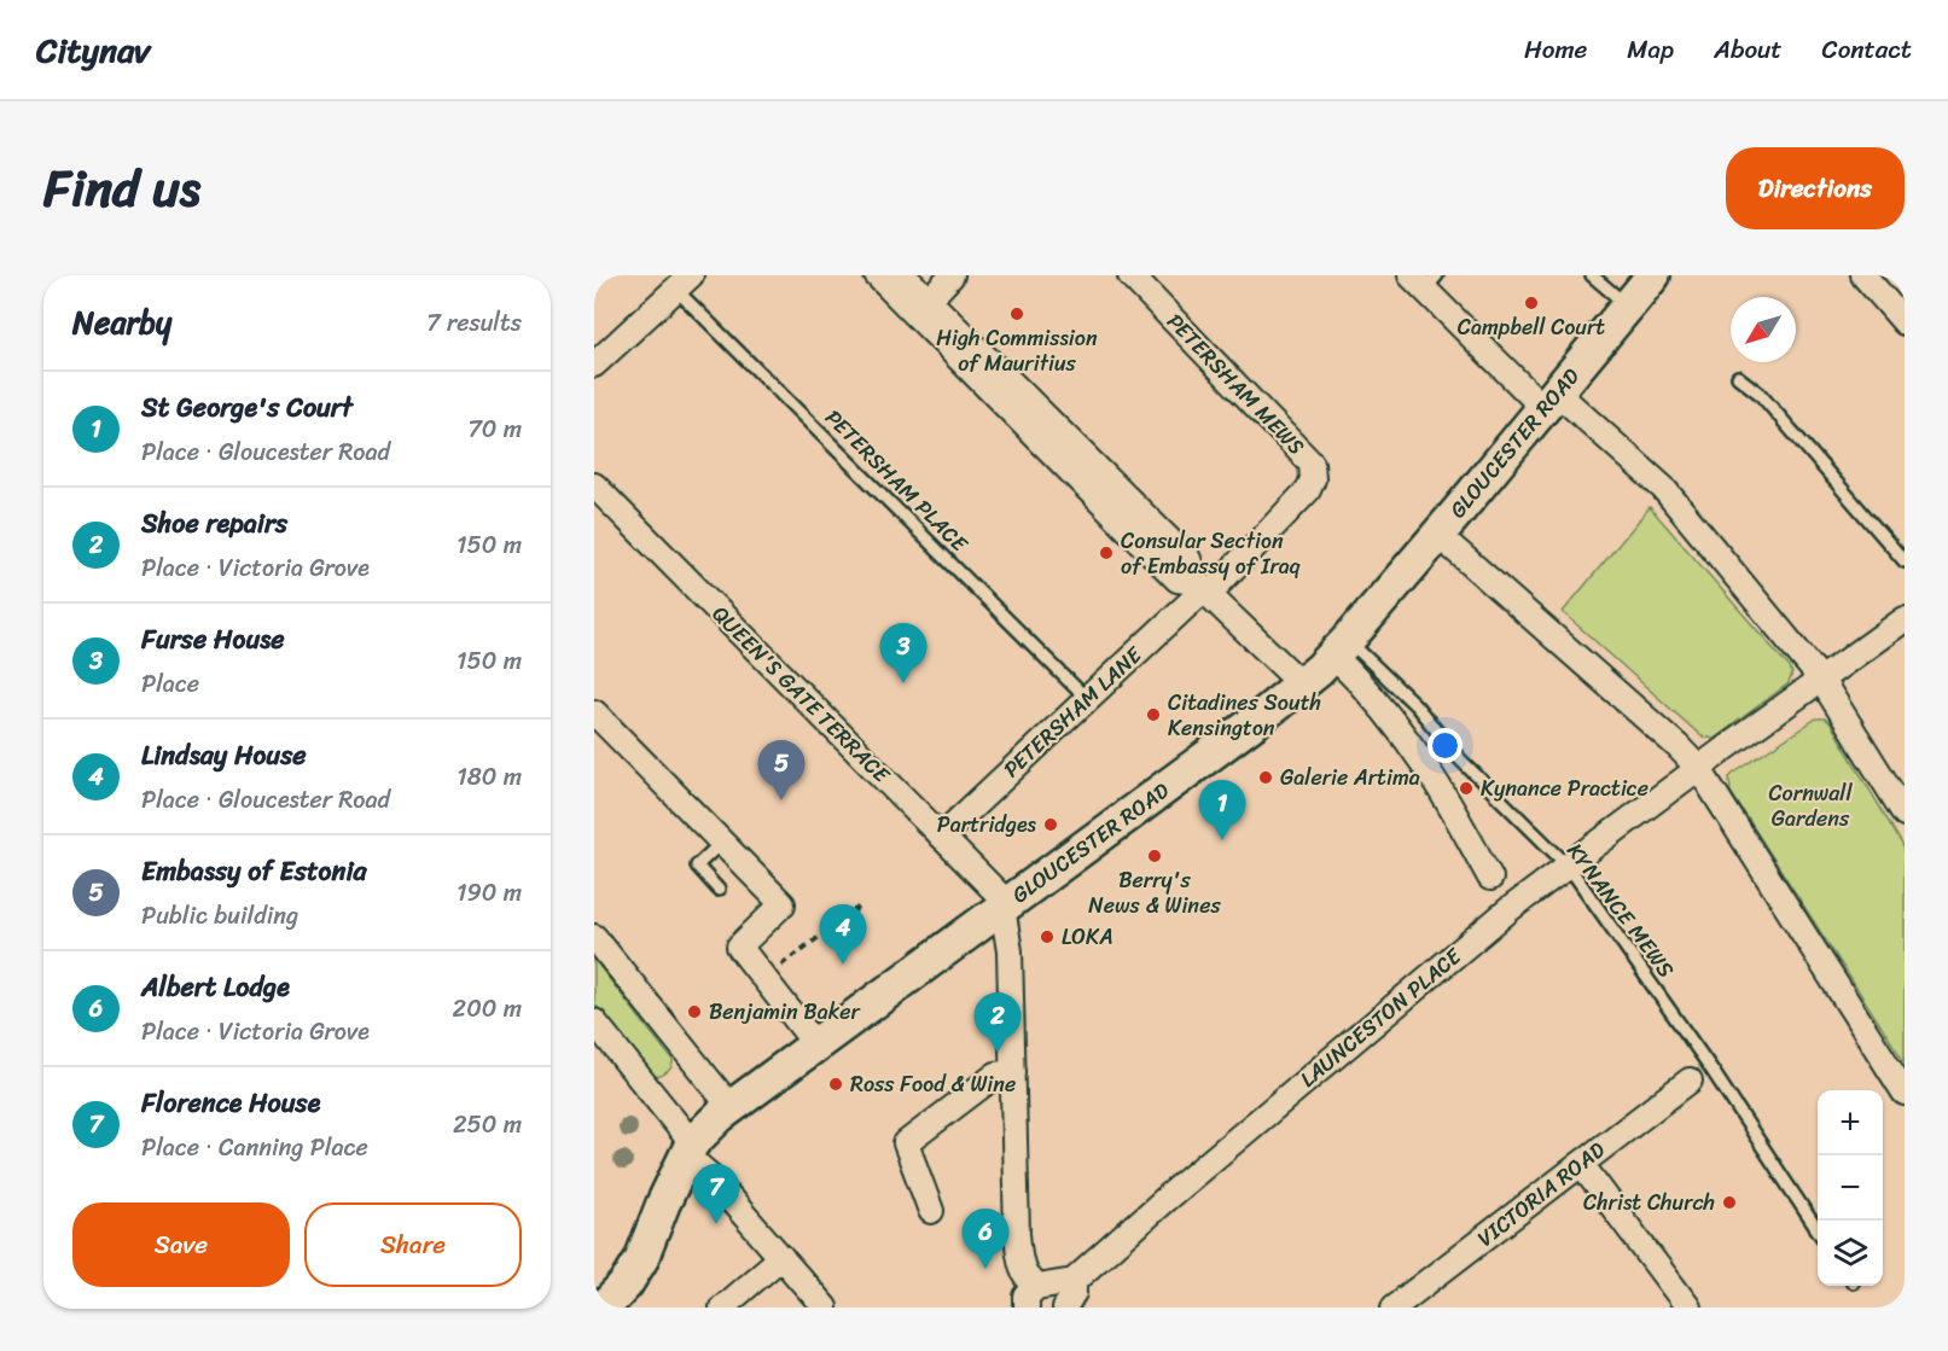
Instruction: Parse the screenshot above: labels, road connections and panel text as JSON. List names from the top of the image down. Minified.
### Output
{"streets":{"main road":["GLOUCESTER ROAD"],"street":["PETERSHAM MEWS","QUEEN'S GATE TERRACE","PETERSHAM LANE","LAUNCESTON PLACE","VICTORIA ROAD"],"lane":["PETERSHAM PLACE","KYNANCE MEWS"]},"crossings":[["PETERSHAM MEWS","PETERSHAM LANE"],["GLOUCESTER ROAD","QUEEN'S GATE TERRACE"],["GLOUCESTER ROAD","KYNANCE MEWS"],["PETERSHAM PLACE","PETERSHAM LANE"],["QUEEN'S GATE TERRACE","PETERSHAM LANE"],["KYNANCE MEWS","LAUNCESTON PLACE"]],"parks":["Cornwall Gardens"],"places":["Campbell Court","High Commission of Mauritius","Consular Section of Embassy of Iraq","Citadines South Kensington","Galerie Artima","Kynance Practice","Partridges","Berry's News & Wines","LOKA","Benjamin Baker","Ross Food & Wine","Christ Church"],"north":"bottom left","page":{"header":"Citynav","nav":["Home","Map","About","Contact"],"title":"Find us","buttons":["Directions",["Save","Share"]],"heading":["Nearby","7 results"],"list":[{"mark":"1","name":"St George's Court","note":"Place · Gloucester Road","value":"70 m"},{"mark":"2","name":"Shoe repairs","note":"Place · Victoria Grove","value":"150 m"},{"mark":"3","name":"Furse House","note":"Place","value":"150 m"},{"mark":"4","name":"Lindsay House","note":"Place · Gloucester Road","value":"180 m"},{"mark":"5","name":"Embassy of Estonia","note":"Public building","value":"190 m"},{"mark":"6","name":"Albert Lodge","note":"Place · Victoria Grove","value":"200 m"},{"mark":"7","name":"Florence House","note":"Place · Canning Place","value":"250 m"}],"pins":["3","5","1","4","2","7","6"],"map_buttons":["+","−"]}}
